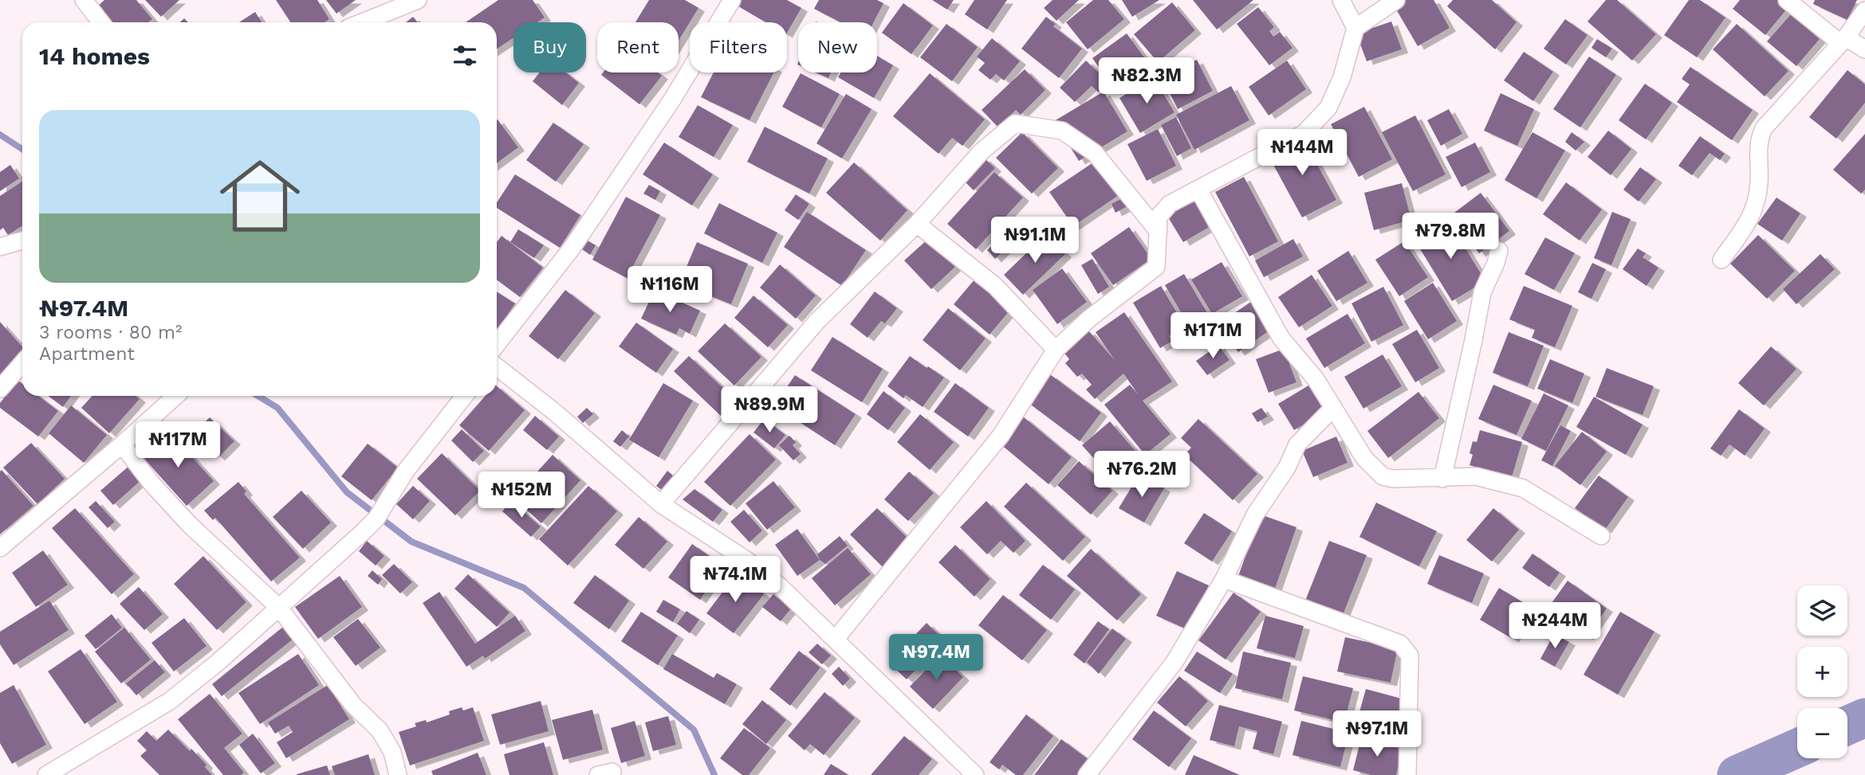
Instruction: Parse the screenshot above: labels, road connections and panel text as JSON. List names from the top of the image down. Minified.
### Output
{"page":{"chip":["Buy","Rent","Filters","New"],"heading":"14 homes","price":["₦82.3M","₦144M","₦79.8M","₦91.1M","₦116M","₦171M","₦89.9M","₦117M","₦76.2M","₦152M","₦74.1M","₦244M","₦97.4M","₦97.1M"],"list":[{"name":"₦97.4M","note":"3 rooms · 80 m² · Apartment"}],"map_buttons":["+","−"]}}
